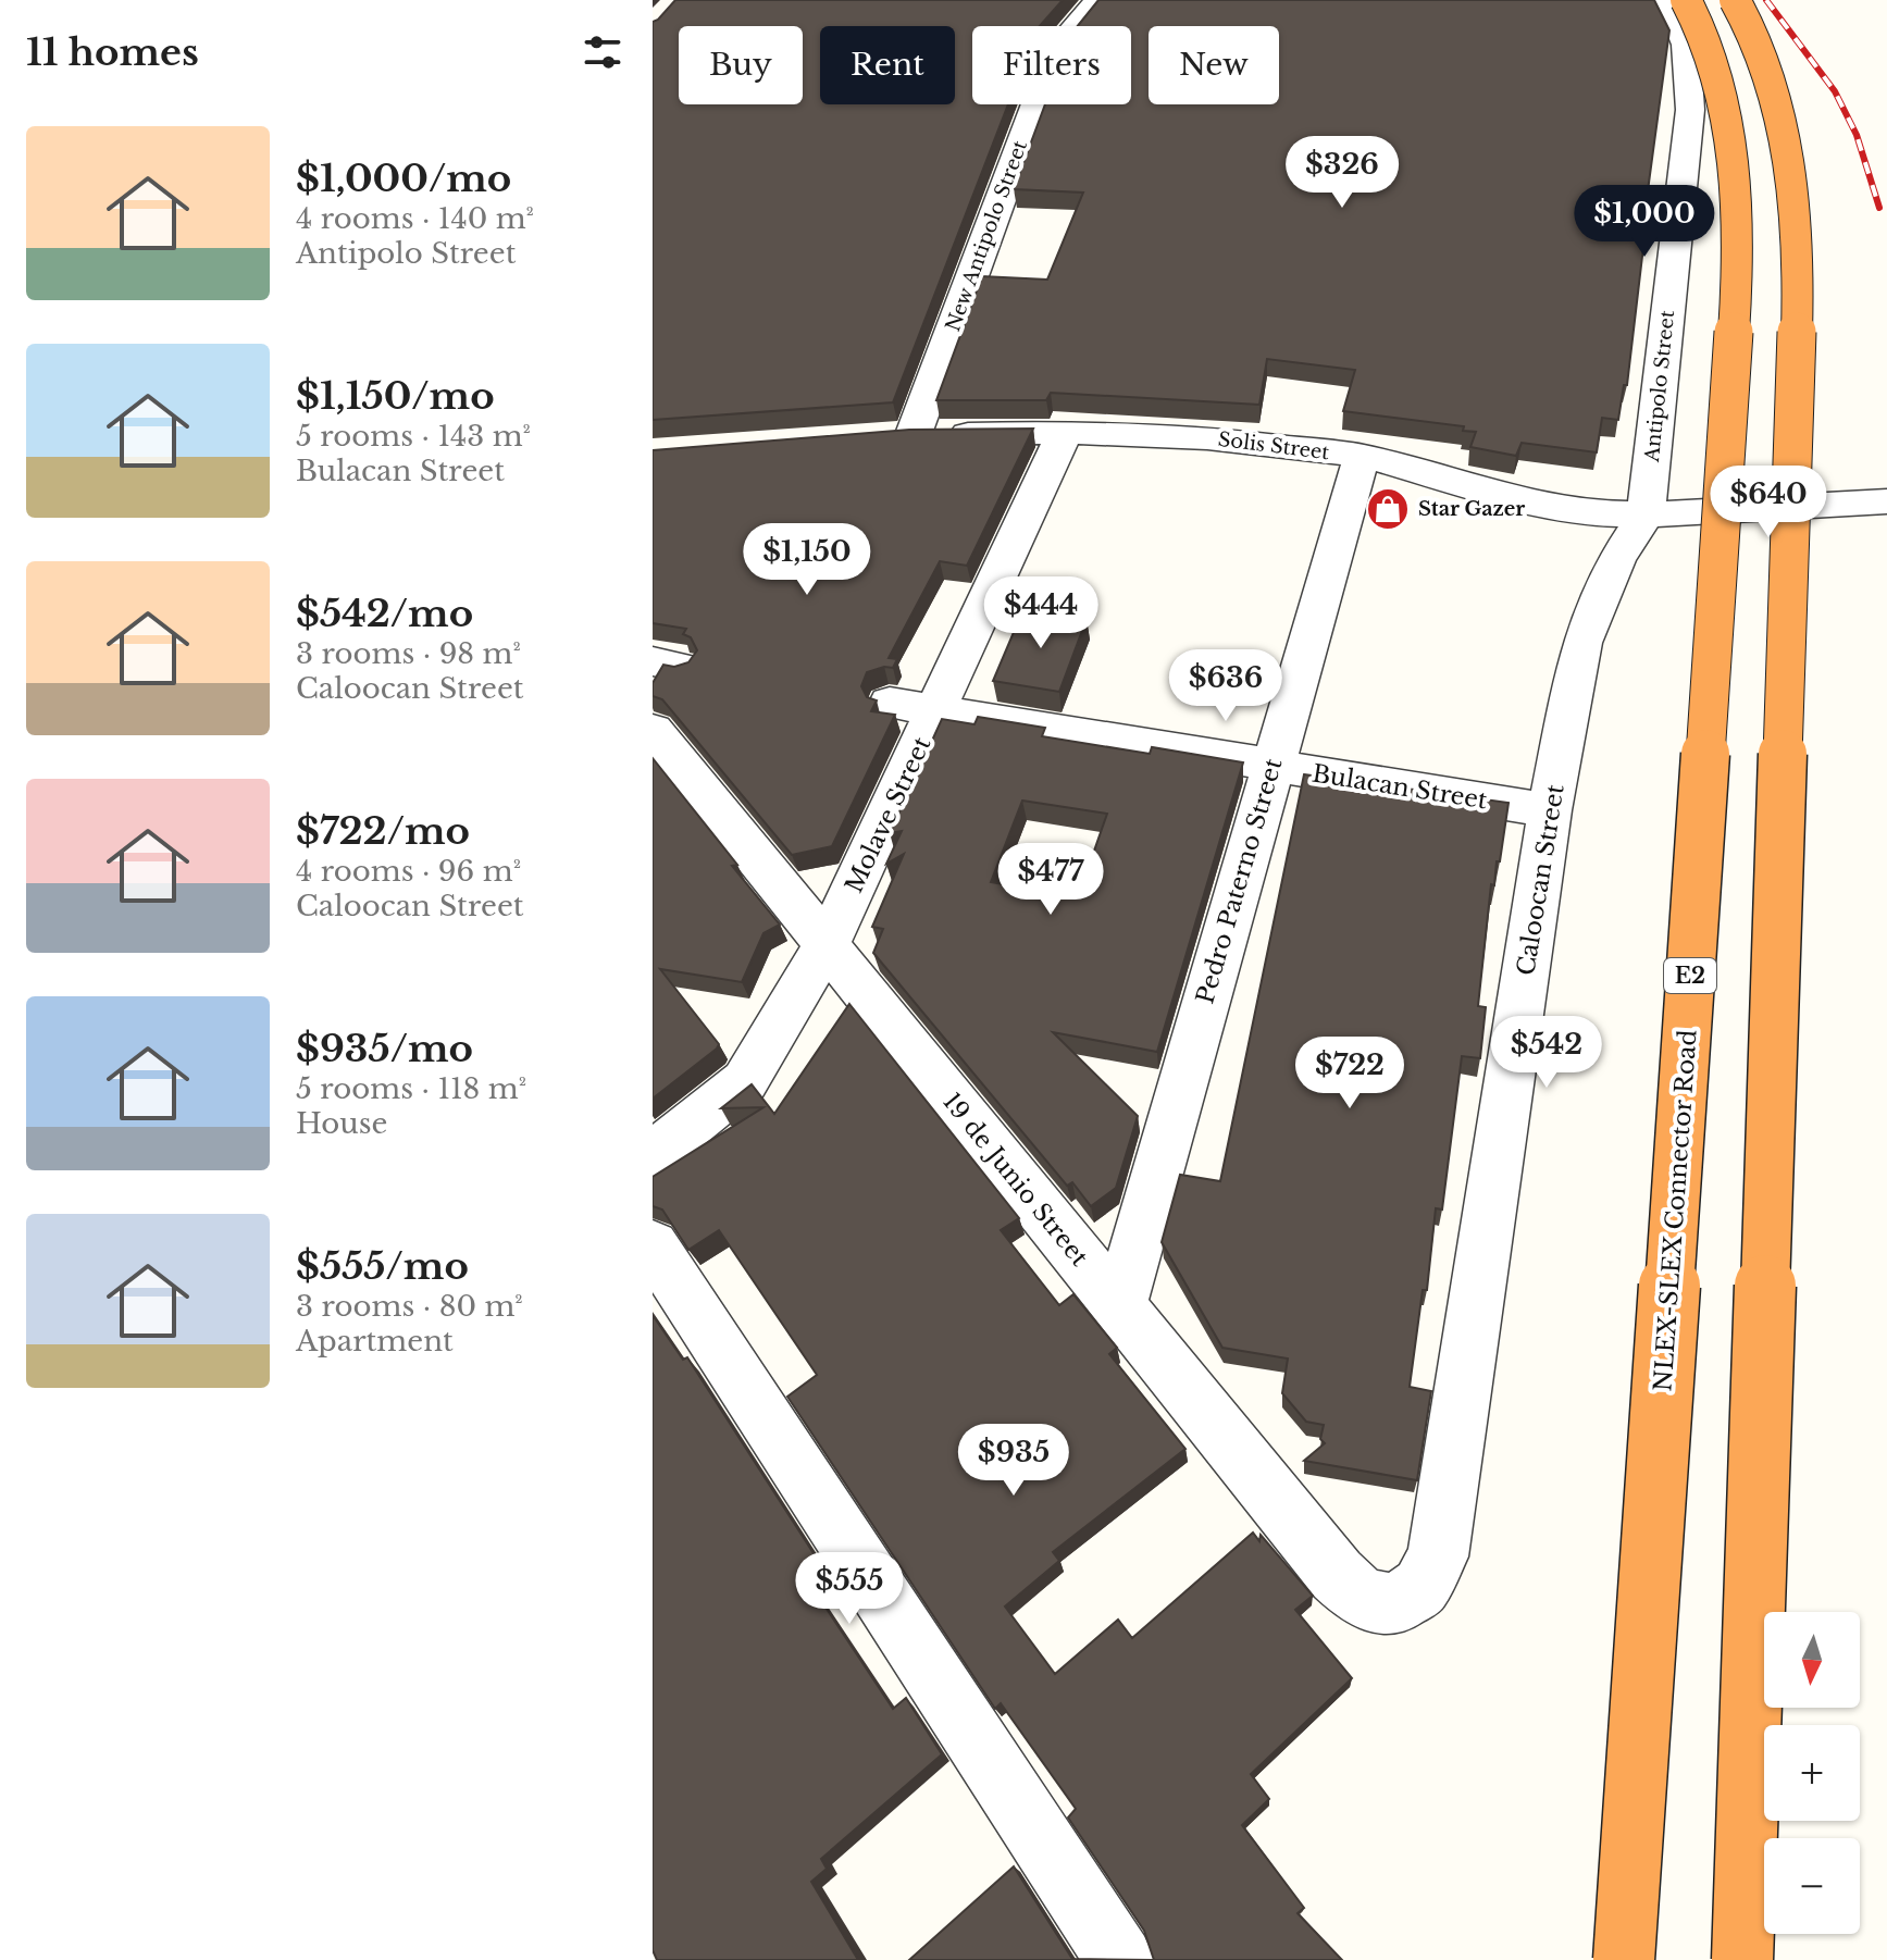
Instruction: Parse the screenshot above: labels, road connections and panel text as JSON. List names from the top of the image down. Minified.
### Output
{"streets":{"highway":["E2","NLEX-SLEX Connector Road"],"street":["New Antipolo Street","Antipolo Street","Solis Street","Bulacan Street","Molave Street","Caloocan Street","Pedro Paterno Street","19 de Junio Street"]},"crossings":[["New Antipolo Street","Solis Street"],["Antipolo Street","Solis Street"],["Antipolo Street","Caloocan Street"],["Solis Street","Molave Street"],["Solis Street","Caloocan Street"],["Solis Street","Pedro Paterno Street"],["Bulacan Street","Molave Street"],["Bulacan Street","Caloocan Street"],["Bulacan Street","Pedro Paterno Street"],["Molave Street","19 de Junio Street"],["Caloocan Street","19 de Junio Street"],["Pedro Paterno Street","19 de Junio Street"]],"places":{"shop":["Star Gazer"]},"north":"bottom","page":{"heading":"11 homes","chip":["Buy","Rent","Filters","New"],"list":[{"name":"$1,000/mo","note":"4 rooms · 140 m² · Antipolo Street"},{"name":"$1,150/mo","note":"5 rooms · 143 m² · Bulacan Street"},{"name":"$542/mo","note":"3 rooms · 98 m² · Caloocan Street"},{"name":"$722/mo","note":"4 rooms · 96 m² · Caloocan Street"},{"name":"$935/mo","note":"5 rooms · 118 m² · House"},{"name":"$555/mo","note":"3 rooms · 80 m² · Apartment"}],"price":["$326","$1,000","$640","$1,150","$444","$636","$477","$542","$722","$935","$555"],"map_buttons":["+","−"]}}
